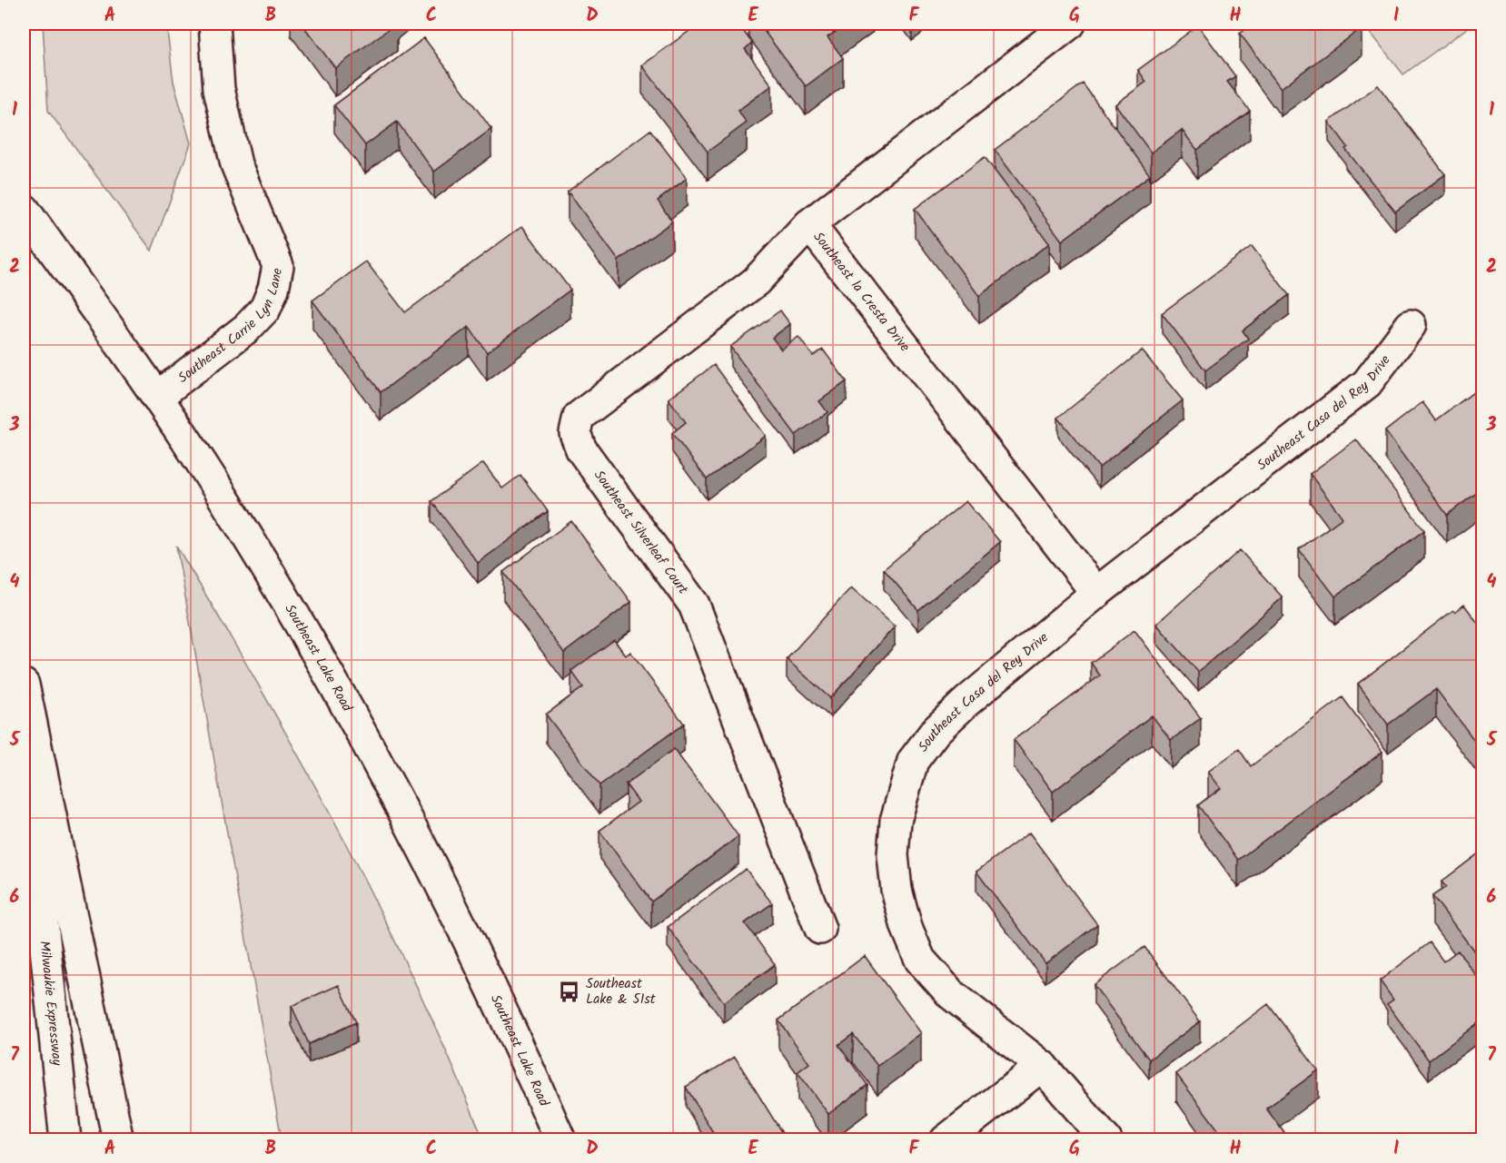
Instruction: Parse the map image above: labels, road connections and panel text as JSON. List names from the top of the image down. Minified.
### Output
{"streets":{"main road":["Southeast la Cresta Drive","Southeast Carrie Lyn Lane","Southeast Casa del Rey Drive","Southeast Silverleaf Court","Southeast Lake Road","Milwaukie Expressway"]},"crossings":[["Southeast la Cresta Drive","Southeast Casa del Rey Drive"],["Southeast la Cresta Drive","Southeast Silverleaf Court"],["Southeast Carrie Lyn Lane","Southeast Lake Road"]],"places":{"bus stop":["Southeast Lake & 51st"]},"grid":{"columns":["A","B","C","D","E","F","G","H","I"],"rows":["1","2","3","4","5","6","7"]}}
